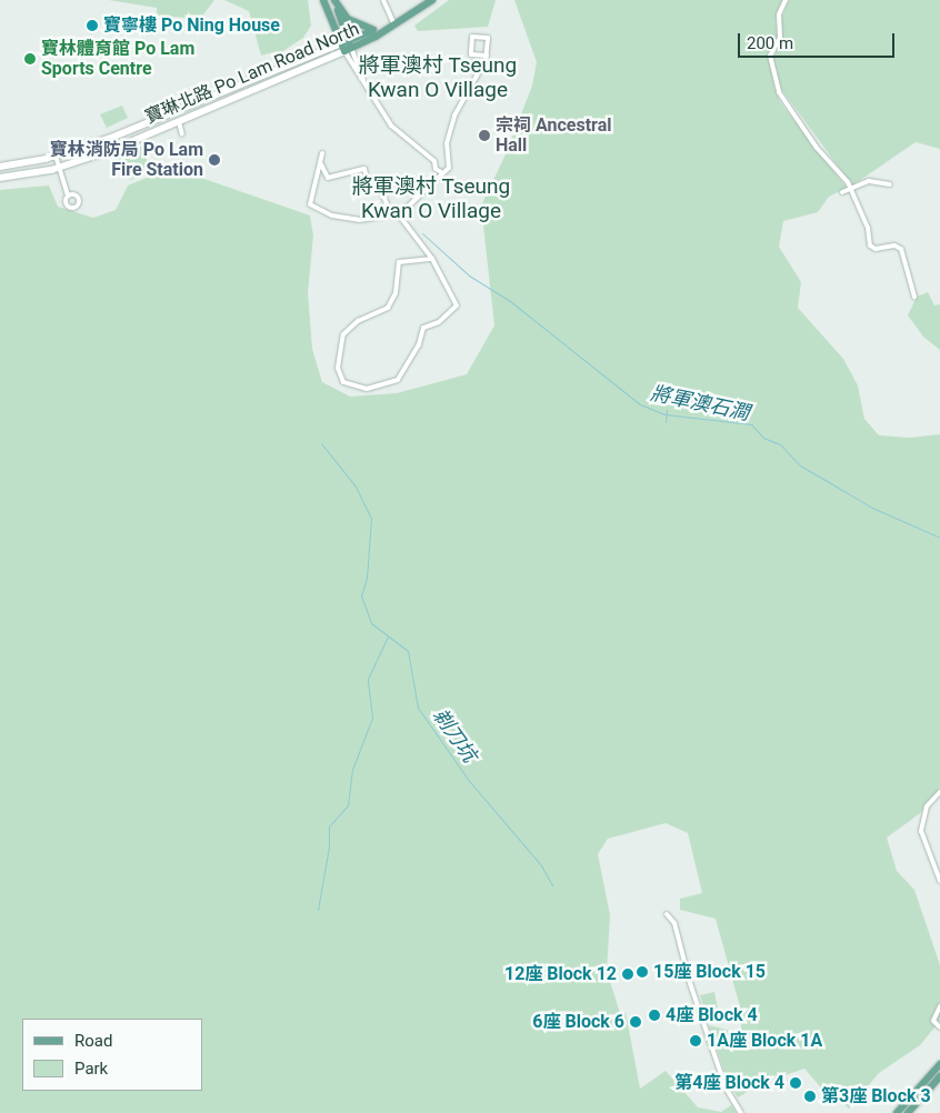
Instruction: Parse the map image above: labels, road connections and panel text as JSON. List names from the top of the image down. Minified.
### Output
{"streets":{"main road":["寶琳北路 Po Lam Road North"]},"districts":["將軍澳村 Tseung Kwan O Village","將軍澳村 Tseung Kwan O Village"],"water":["將軍澳石澗","剃刀坑"],"places":["寶寧樓 Po Ning House","寶林體育館 Po Lam Sports Centre","宗祠 Ancestral Hall","寶林消防局 Po Lam Fire Station","15座 Block 15","12座 Block 12","4座 Block 4","6座 Block 6","1A座 Block 1A","第4座 Block 4","第3座 Block 3"],"legend":["Road","Park"],"scale_bar":"200 m"}
